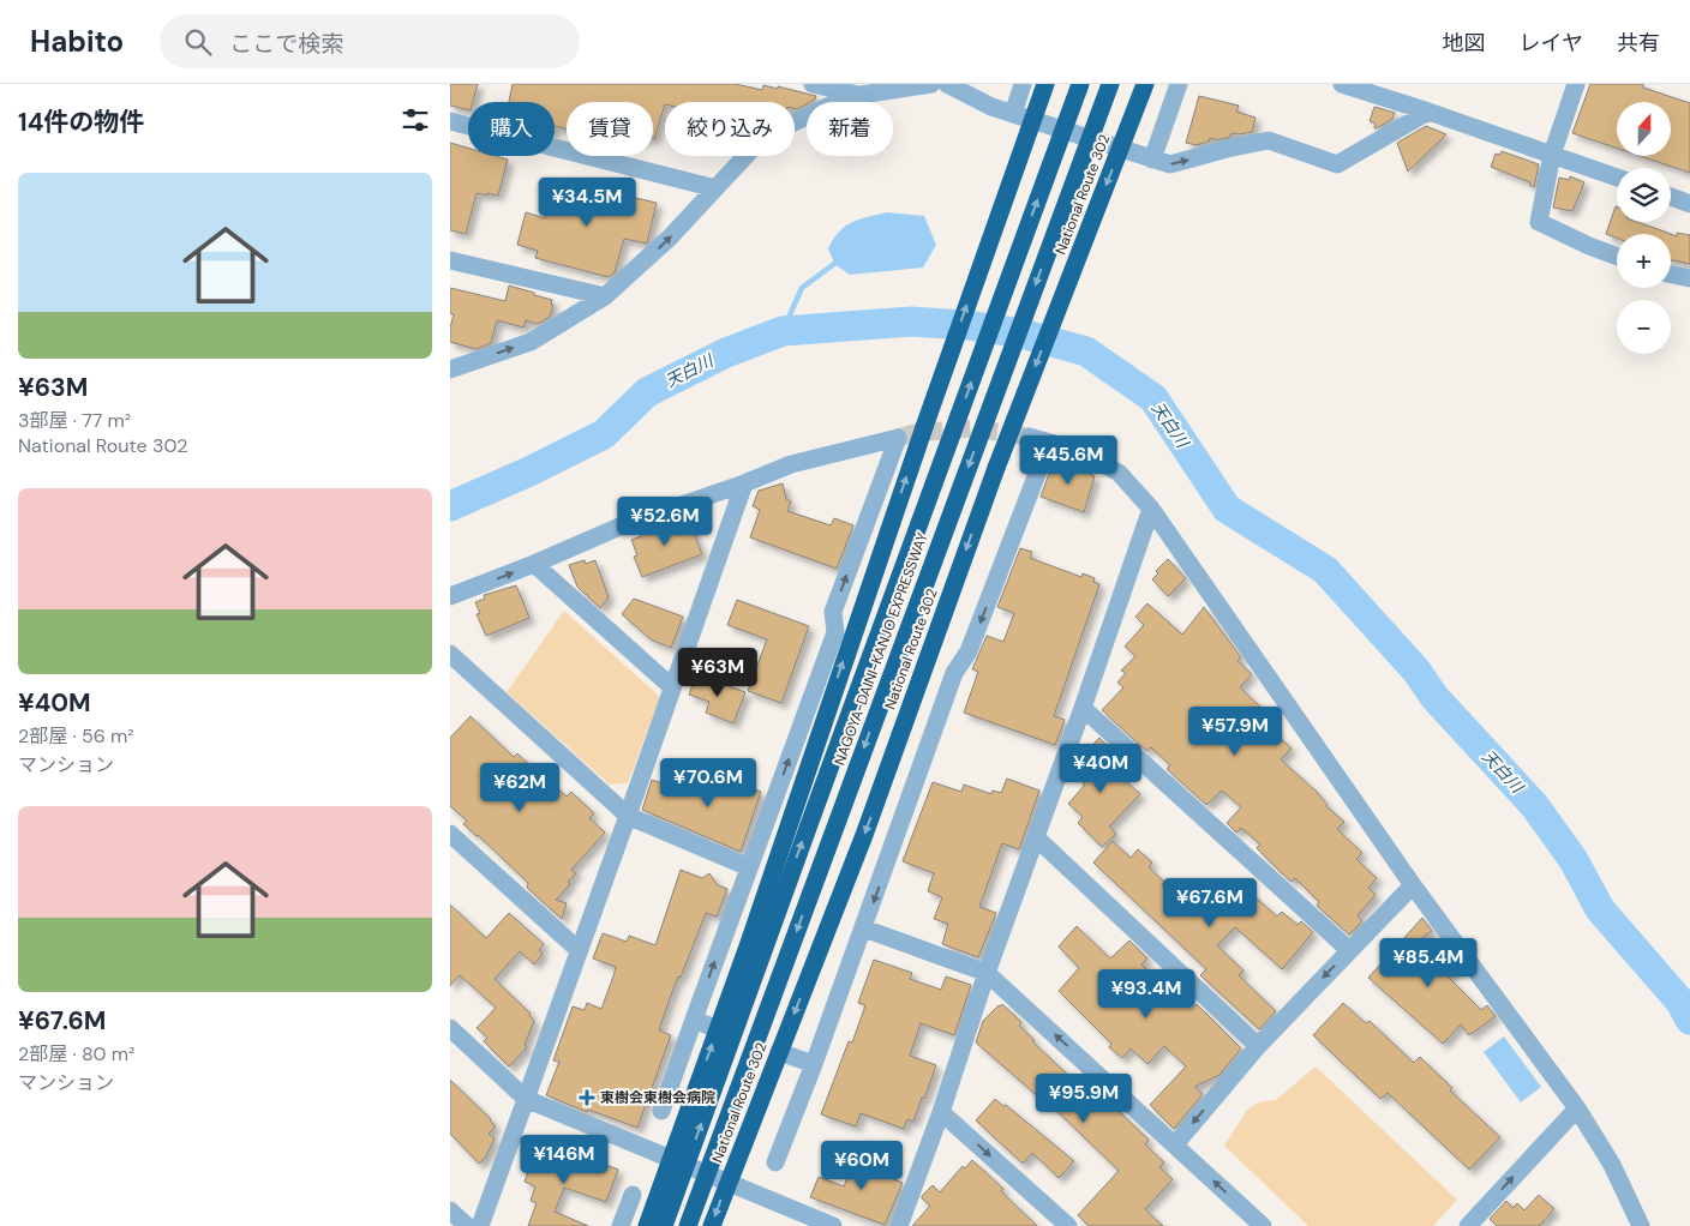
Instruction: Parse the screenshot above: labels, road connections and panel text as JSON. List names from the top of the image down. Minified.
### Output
{"streets":{"highway":["National Route 302","NAGOYA-DAINI-KANJO EXPRESSWAY"]},"water":["天白川"],"places":{"health":["東樹会東樹会病院"]},"north":"top","page":{"header":"Habito","search":"ここで検索","nav":["地図","レイヤ","共有"],"heading":"14件の物件","map_buttons":["+","−"],"chip":["購入","賃貸","絞り込み","新着"],"list":[{"name":"¥63M","note":"3部屋 · 77 m² · National Route 302"},{"name":"¥40M","note":"2部屋 · 56 m² · マンション"},{"name":"¥67.6M","note":"2部屋 · 80 m² · マンション"}],"price":["¥34.5M","¥45.6M","¥52.6M","¥63M","¥57.9M","¥40M","¥70.6M","¥62M","¥67.6M","¥85.4M","¥93.4M","¥95.9M","¥146M","¥60M"]}}
